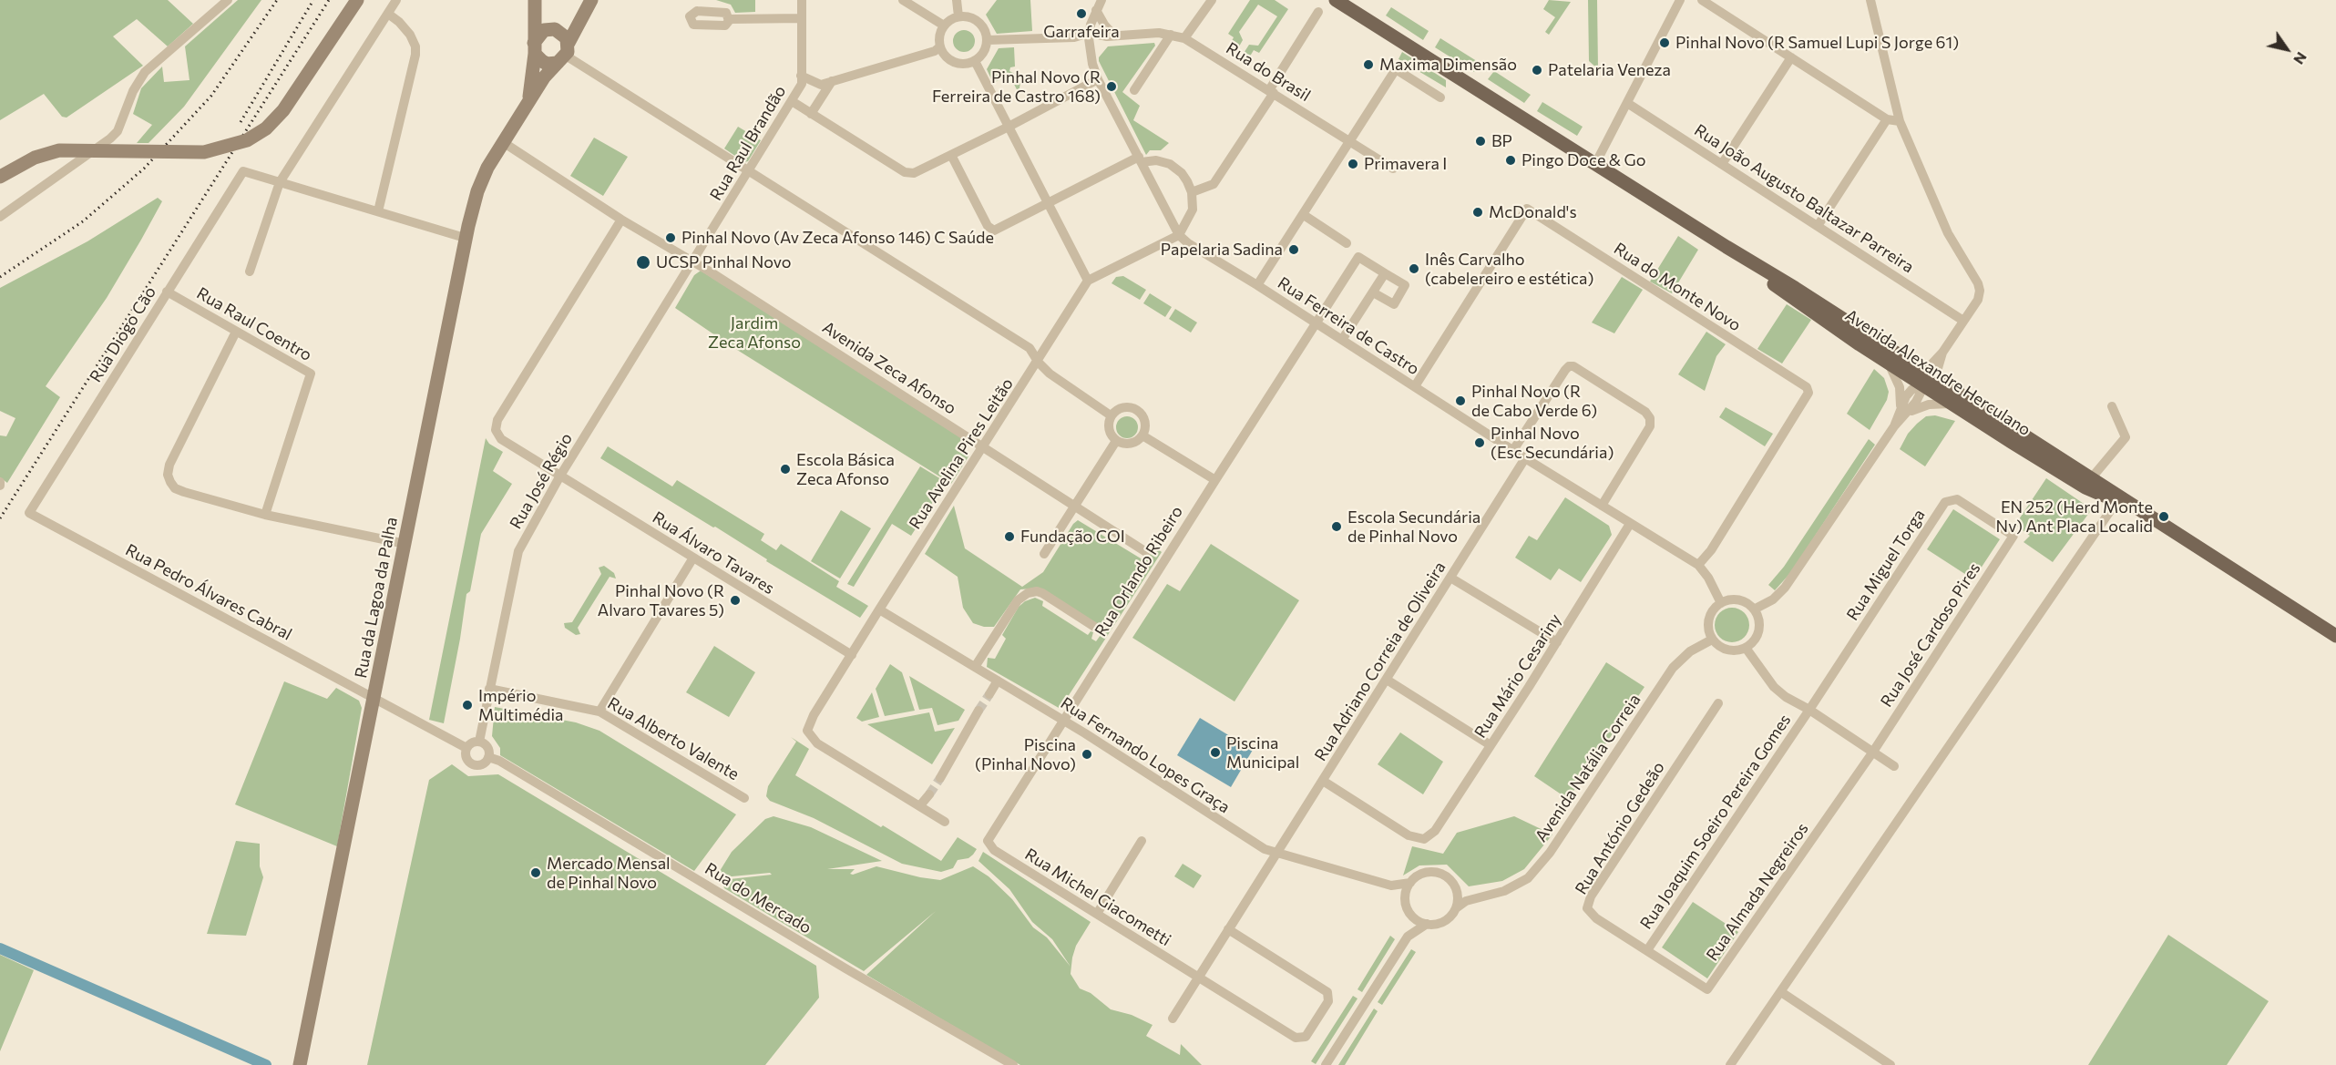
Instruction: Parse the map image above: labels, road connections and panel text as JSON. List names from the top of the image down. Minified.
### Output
{"streets":{"main road":["Avenida Alexandre Herculano"],"street":["Rua do Brasil","Rua Raul Brandão","Rua João Augusto Baltazar Parreira","Rua do Monte Novo","Rua Raul Coentro","Rua Ferreira de Castro","Rua Diogo Cão","Avenida Zeca Afonso","Rua Avelina Pires Leitão","Rua José Régio","Rua Álvaro Tavares","Rua Miguel Torga","Rua Orlando Ribeiro","Rua Pedro Álvares Cabral","Rua da Lagoa da Palha","Rua José Cardoso Pires","Rua Adriano Correia de Oliveira","Rua Mário Cesariny","Rua Alberto Valente","Rua Fernando Lopes Graça","Avenida Natália Correia","Rua Joaquim Soeiro Pereira Gomes","Rua António Gedeão","Rua Almada Negreiros","Rua Michel Giacometti","Rua do Mercado"]},"crossings":[["Rua do Brasil","Rua Ferreira de Castro"],["Rua Raul Brandão","Avenida Zeca Afonso"],["Rua Raul Brandão","Rua José Régio"],["Rua do Monte Novo","Rua Ferreira de Castro"],["Rua Raul Coentro","Rua Diogo Cão"],["Rua Ferreira de Castro","Rua Orlando Ribeiro"],["Rua Ferreira de Castro","Rua Adriano Correia de Oliveira"],["Rua Ferreira de Castro","Rua Mário Cesariny"],["Rua Ferreira de Castro","Avenida Natália Correia"],["Rua Diogo Cão","Rua Pedro Álvares Cabral"],["Avenida Zeca Afonso","Rua Avelina Pires Leitão"],["Avenida Zeca Afonso","Rua José Régio"],["Avenida Zeca Afonso","Rua Álvaro Tavares"],["Avenida Zeca Afonso","Rua da Lagoa da Palha"],["Rua Avelina Pires Leitão","Rua Álvaro Tavares"],["Rua Avelina Pires Leitão","Rua Fernando Lopes Graça"],["Rua José Régio","Rua Álvaro Tavares"],["Rua José Régio","Rua Alberto Valente"],["Rua José Régio","Rua do Mercado"],["Rua Miguel Torga","Rua José Cardoso Pires"],["Rua Miguel Torga","Rua Joaquim Soeiro Pereira Gomes"],["Rua Orlando Ribeiro","Rua Fernando Lopes Graça"],["Rua Orlando Ribeiro","Rua Michel Giacometti"],["Rua Pedro Álvares Cabral","Rua da Lagoa da Palha"],["Rua José Cardoso Pires","Rua Almada Negreiros"],["Rua Adriano Correia de Oliveira","Rua Mário Cesariny"],["Rua Adriano Correia de Oliveira","Rua Fernando Lopes Graça"],["Rua Adriano Correia de Oliveira","Rua Michel Giacometti"],["Rua Fernando Lopes Graça","Avenida Natália Correia"],["Rua Joaquim Soeiro Pereira Gomes","Rua António Gedeão"],["Rua Joaquim Soeiro Pereira Gomes","Rua Almada Negreiros"],["Rua António Gedeão","Rua Almada Negreiros"]],"parks":["Jardim Zeca Afonso"],"places":["Garrafeira","Pinhal Novo (R Samuel Lupi S Jorge 61)","Maxima Dimensão","Patelaria Veneza","Pinhal Novo (R Ferreira de Castro 168)","BP","Pingo Doce & Go","Primavera I","McDonald's","Pinhal Novo (Av Zeca Afonso 146) C Saúde","Papelaria Sadina","UCSP Pinhal Novo","Inês Carvalho (cabelereiro e estética)","Pinhal Novo (R de Cabo Verde 6)","Pinhal Novo (Esc Secundária)","Escola Básica Zeca Afonso","EN 252 (Herd Monte Nv) Ant Placa Localid","Escola Secundária de Pinhal Novo","Fundação COI","Pinhal Novo (R Alvaro Tavares 5)","Império Multimédia","Piscina Municipal","Piscina (Pinhal Novo)","Mercado Mensal de Pinhal Novo"],"north":"bottom right"}
